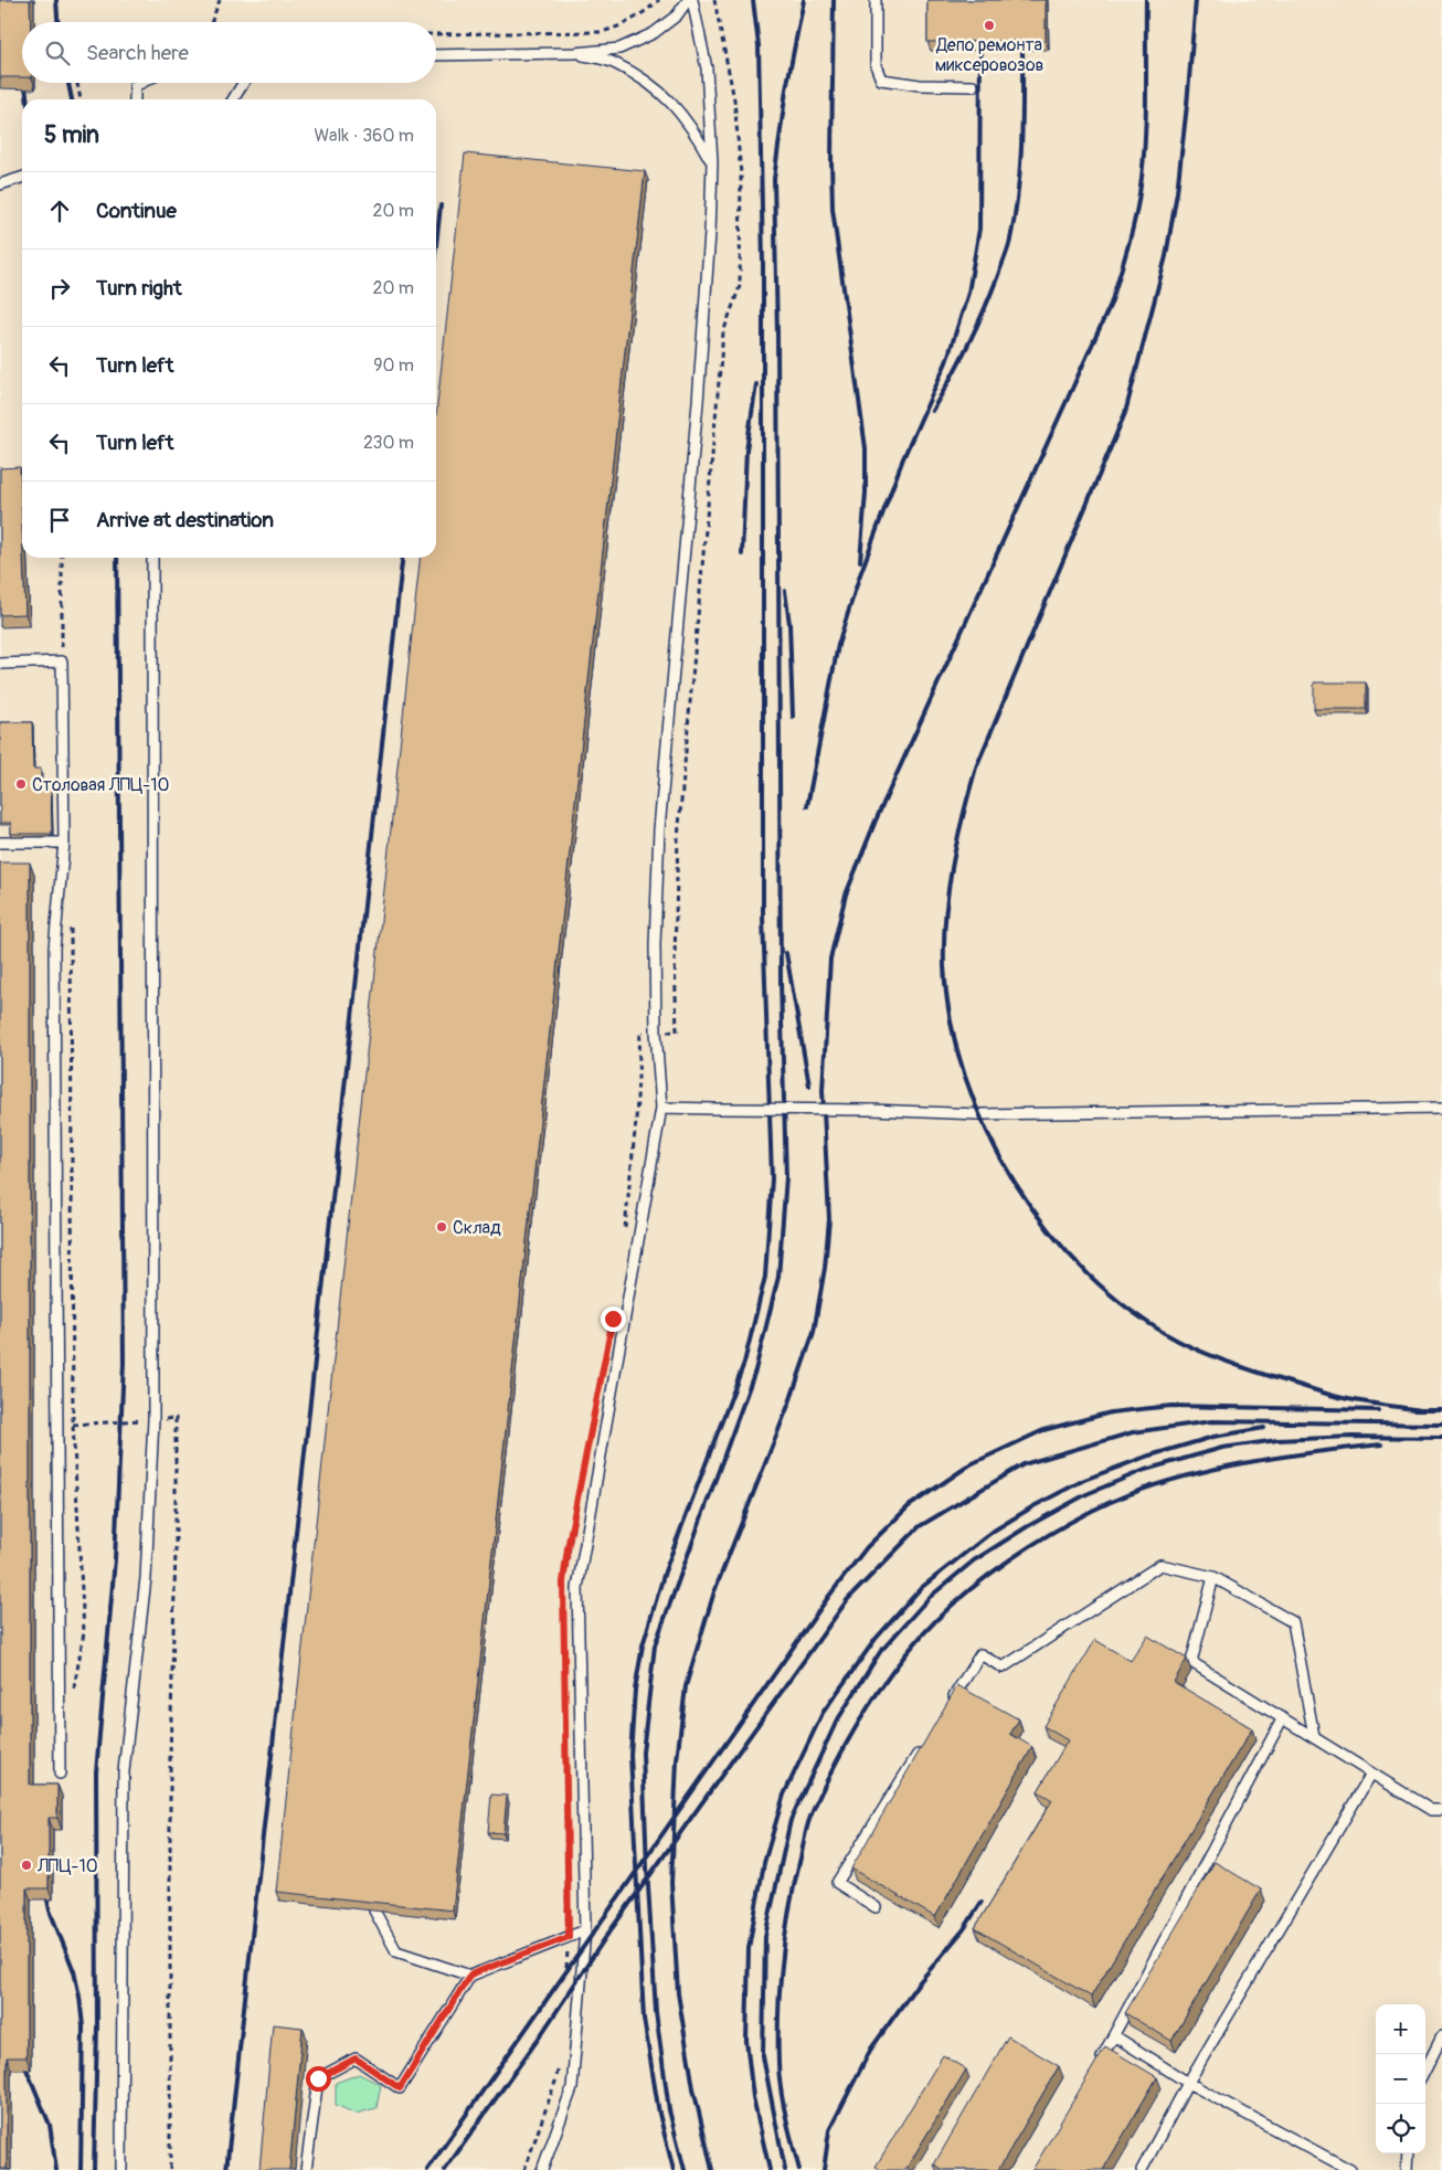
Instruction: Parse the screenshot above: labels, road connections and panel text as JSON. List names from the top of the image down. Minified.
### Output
{"places":["Депо ремонта миксеровозов","Столовая ЛПЦ-10","Склад","ЛПЦ-10"],"page":{"search":"Search here","heading":["5 min","Walk · 360 m"],"list":[["Continue","20 m"],["Turn right","20 m"],["Turn left","90 m"],["Turn left","230 m"],"Arrive at destination"],"map_buttons":["+","−"]}}
